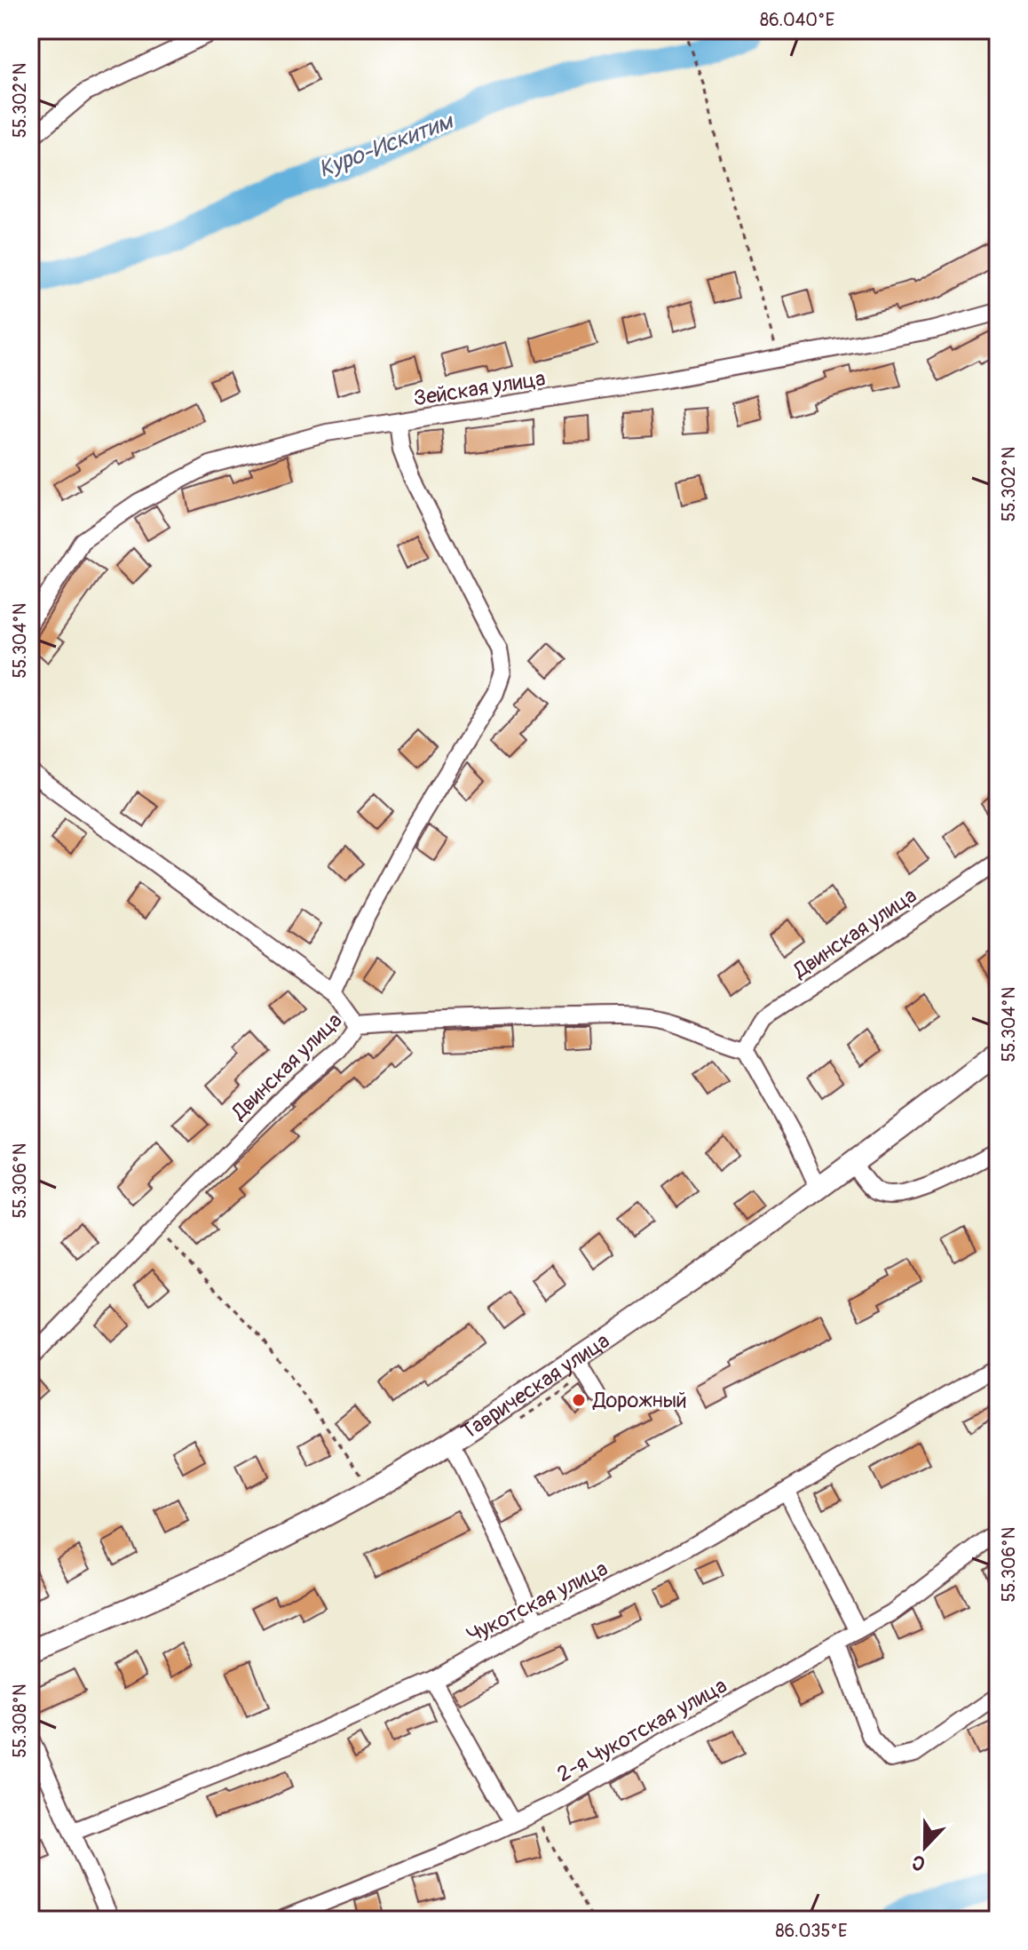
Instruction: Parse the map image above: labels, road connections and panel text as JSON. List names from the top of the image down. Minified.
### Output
{"streets":{"main road":["Таврическая улица"],"street":["Зейская улица","Двинская улица","Чукотская улица","2-я Чукотская улица"]},"water":["Куро-Искитим"],"places":["Дорожный"],"north":"bottom","coordinates":["86.040°E","55.302°N","55.304°N","55.306°N","55.308°N","86.035°E"]}
